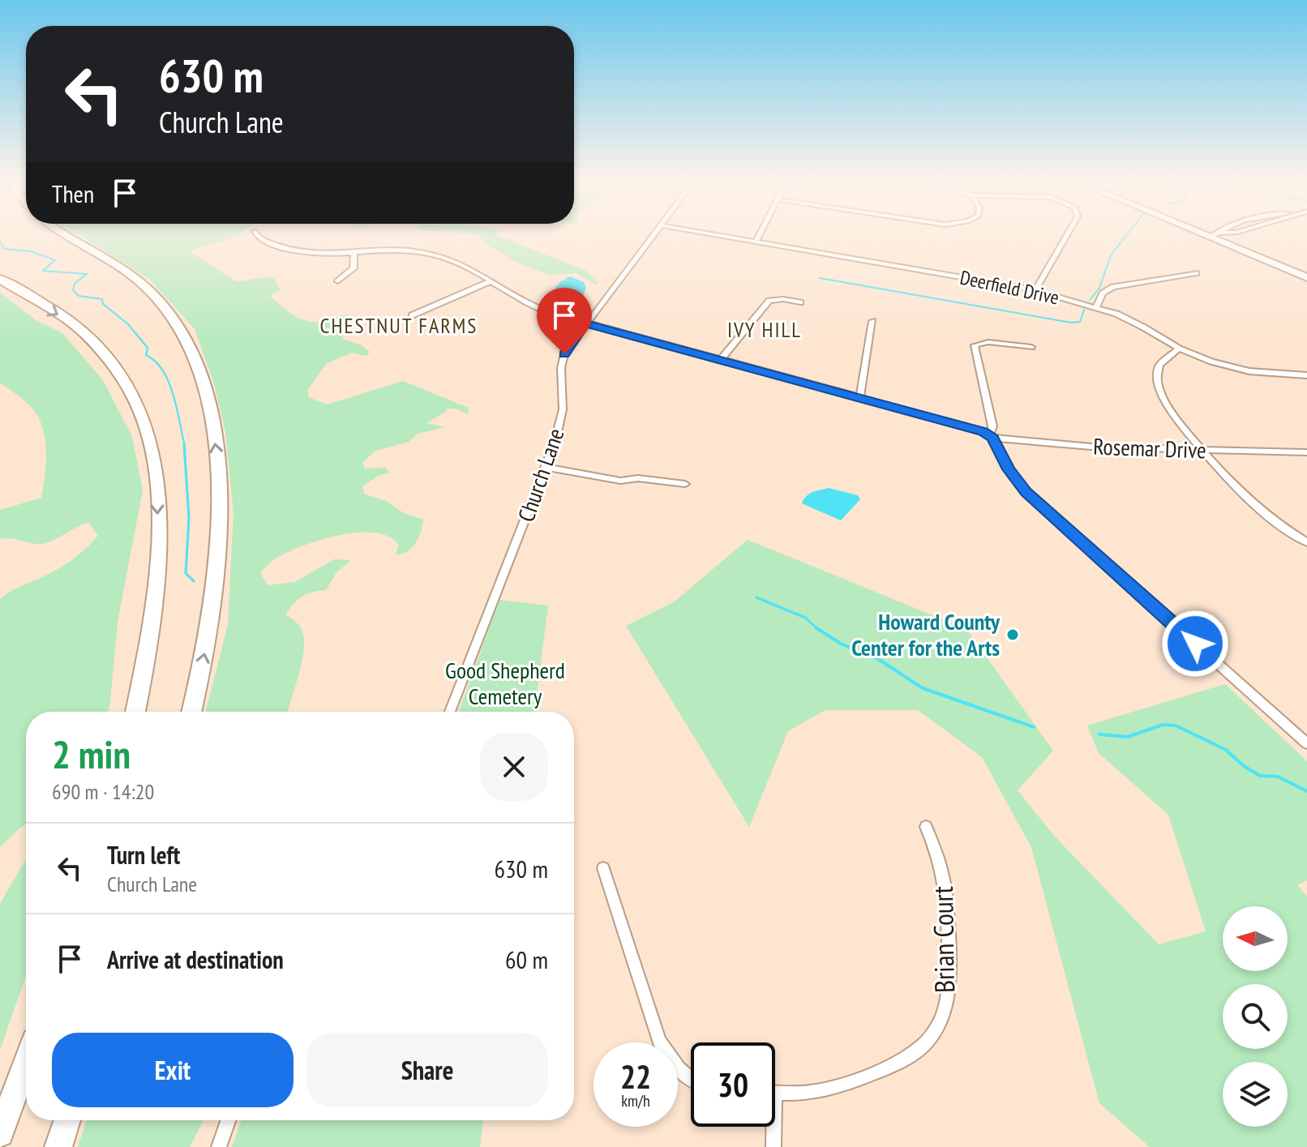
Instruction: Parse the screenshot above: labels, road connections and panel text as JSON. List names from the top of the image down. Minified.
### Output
{"streets":{"street":["Deerfield Drive","Rosemar Drive","Church Lane","Brian Court"]},"crossings":[["Rosemar Drive","Church Lane"]],"districts":["CHESTNUT FARMS","IVY HILL"],"parks":["Good Shepherd Cemetery"],"places":["Howard County Center for the Arts"],"north":"left","page":{"turn":["630 m","Church Lane"],"then":"Then","heading":["2 min","690 m · 14:20"],"list":[{"name":"Turn left","note":"Church Lane","value":"630 m"},{"name":"Arrive at destination","value":"60 m"}],"buttons":["Exit","Share"],"speed":"22 km/h","limit":"30"}}
